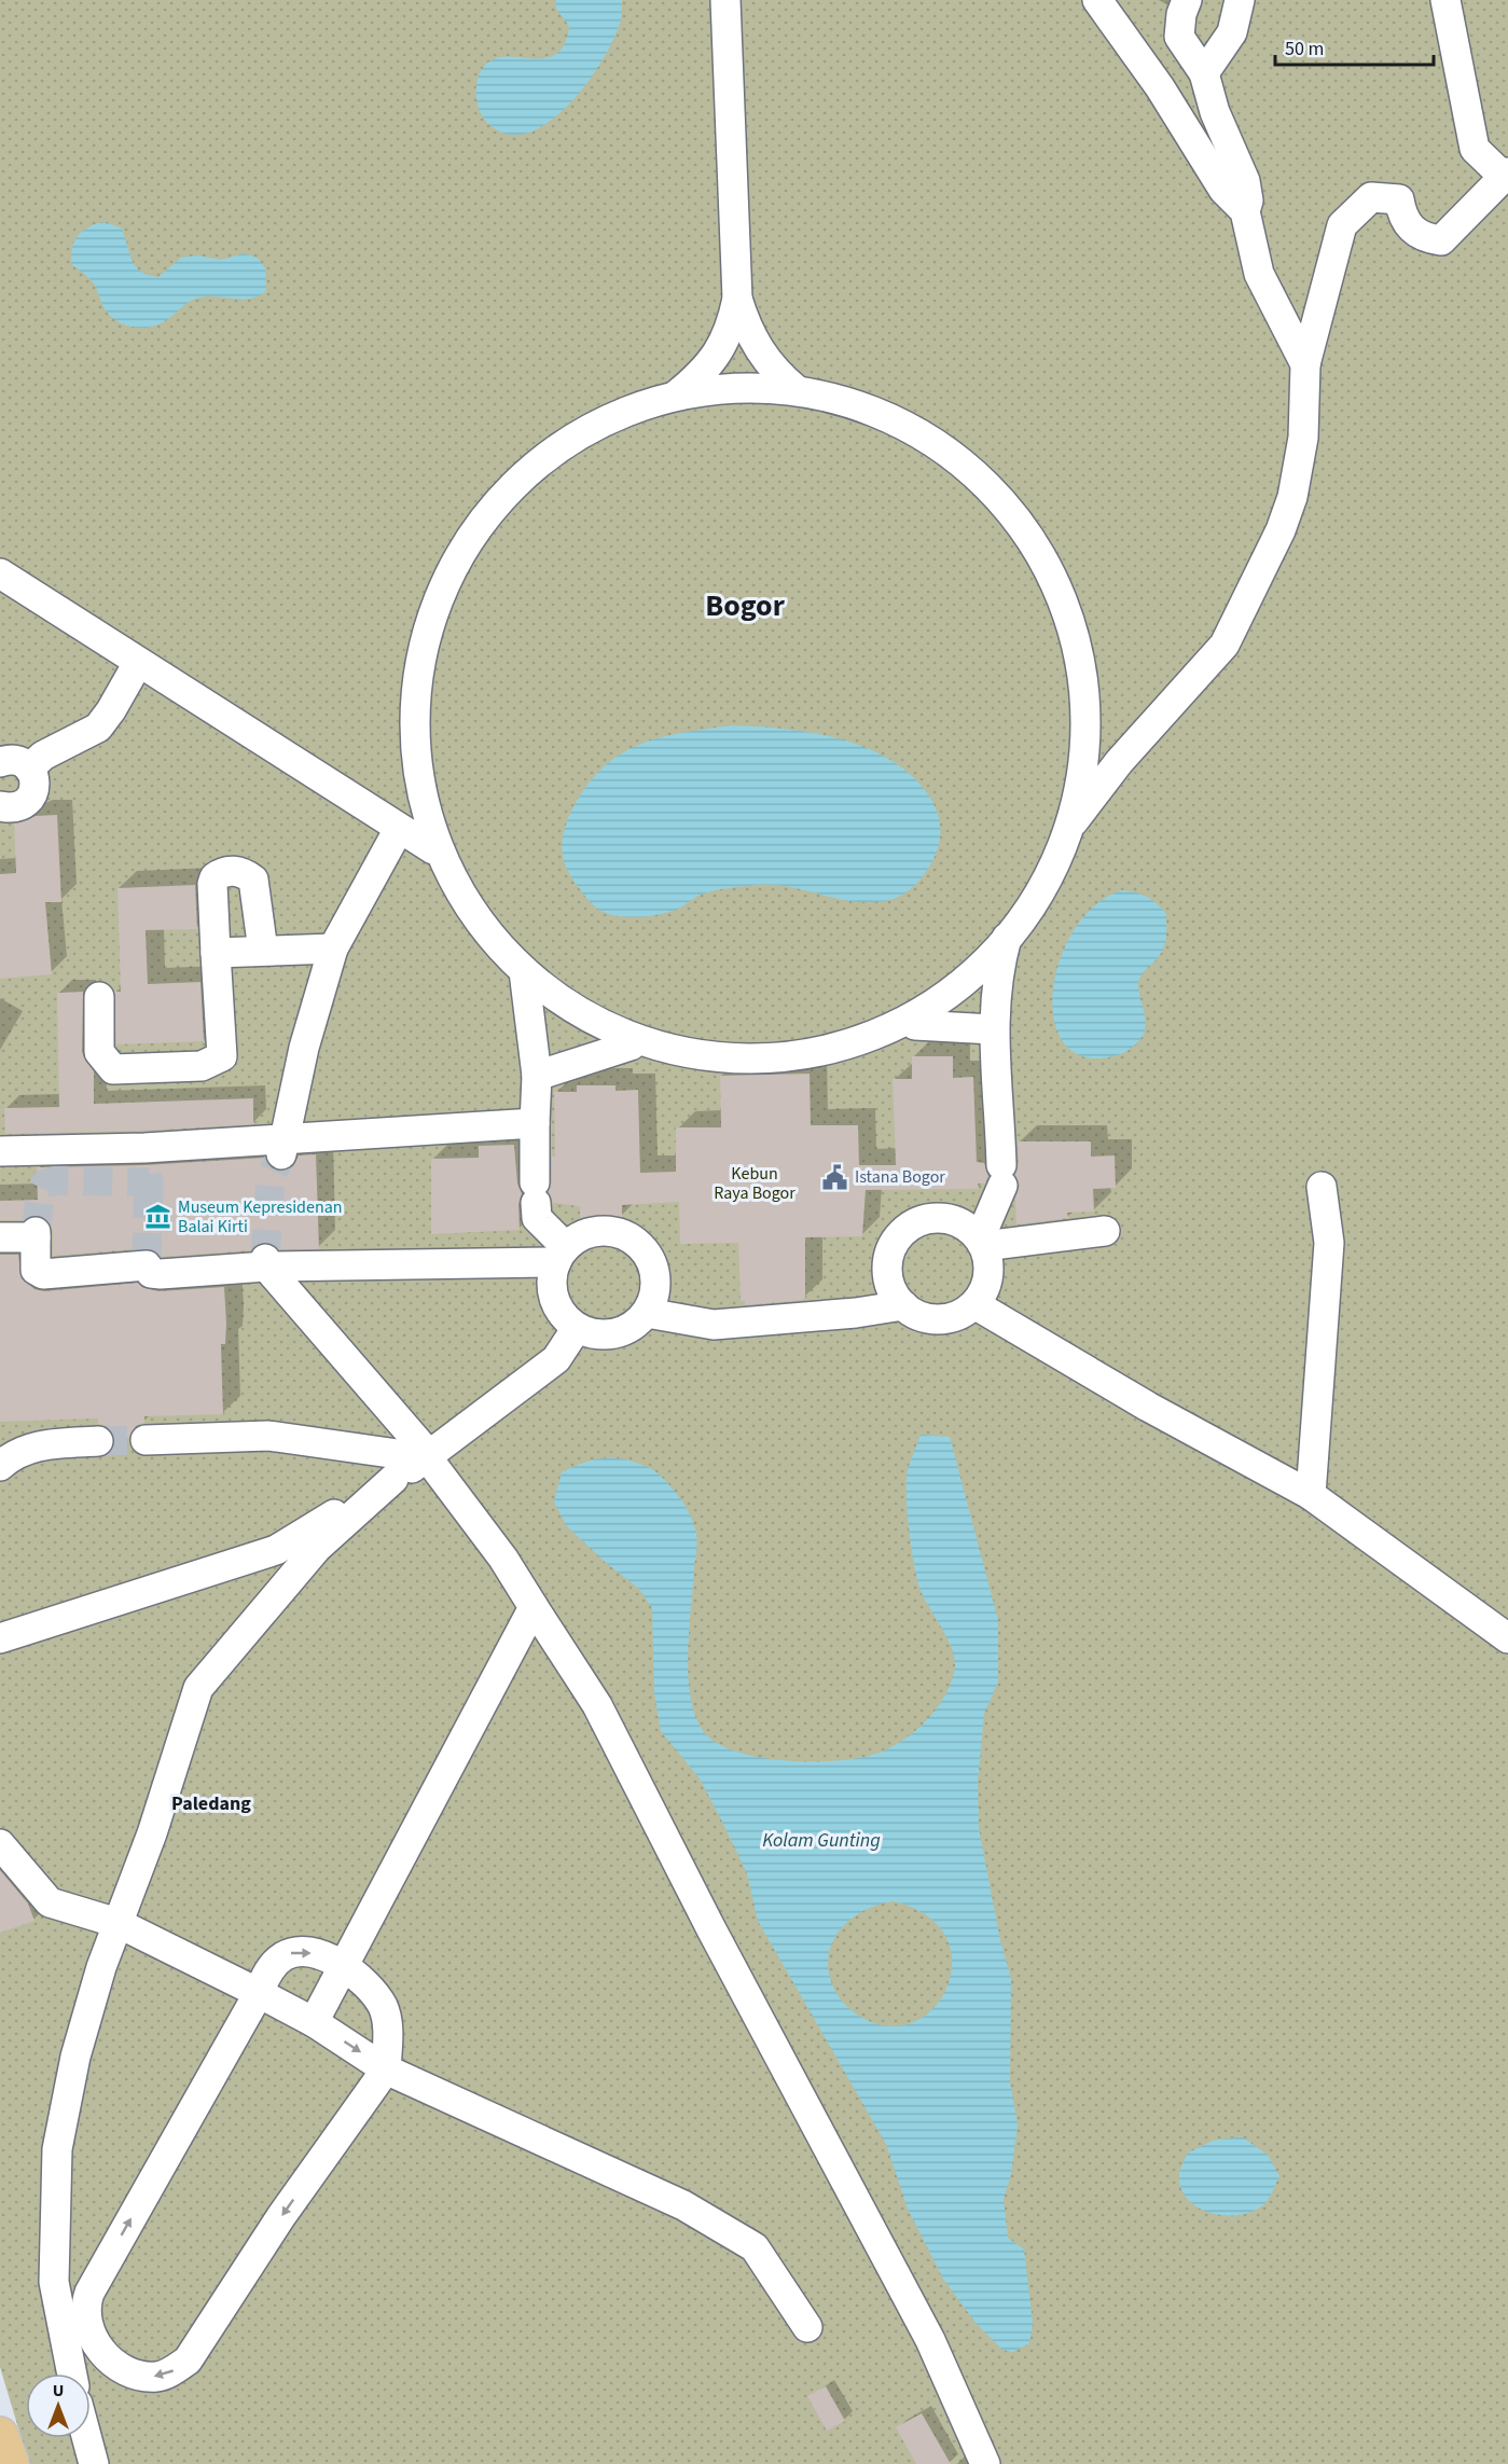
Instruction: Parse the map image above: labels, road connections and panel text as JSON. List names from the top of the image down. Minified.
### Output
{"districts":["Bogor","Paledang"],"water":["Kolam Gunting"],"parks":["Kebun Raya Bogor"],"places":{"public building":["Istana Bogor"],"museum":["Museum Kepresidenan Balai Kirti"]},"scale_bar":"50 m","north":"top"}
